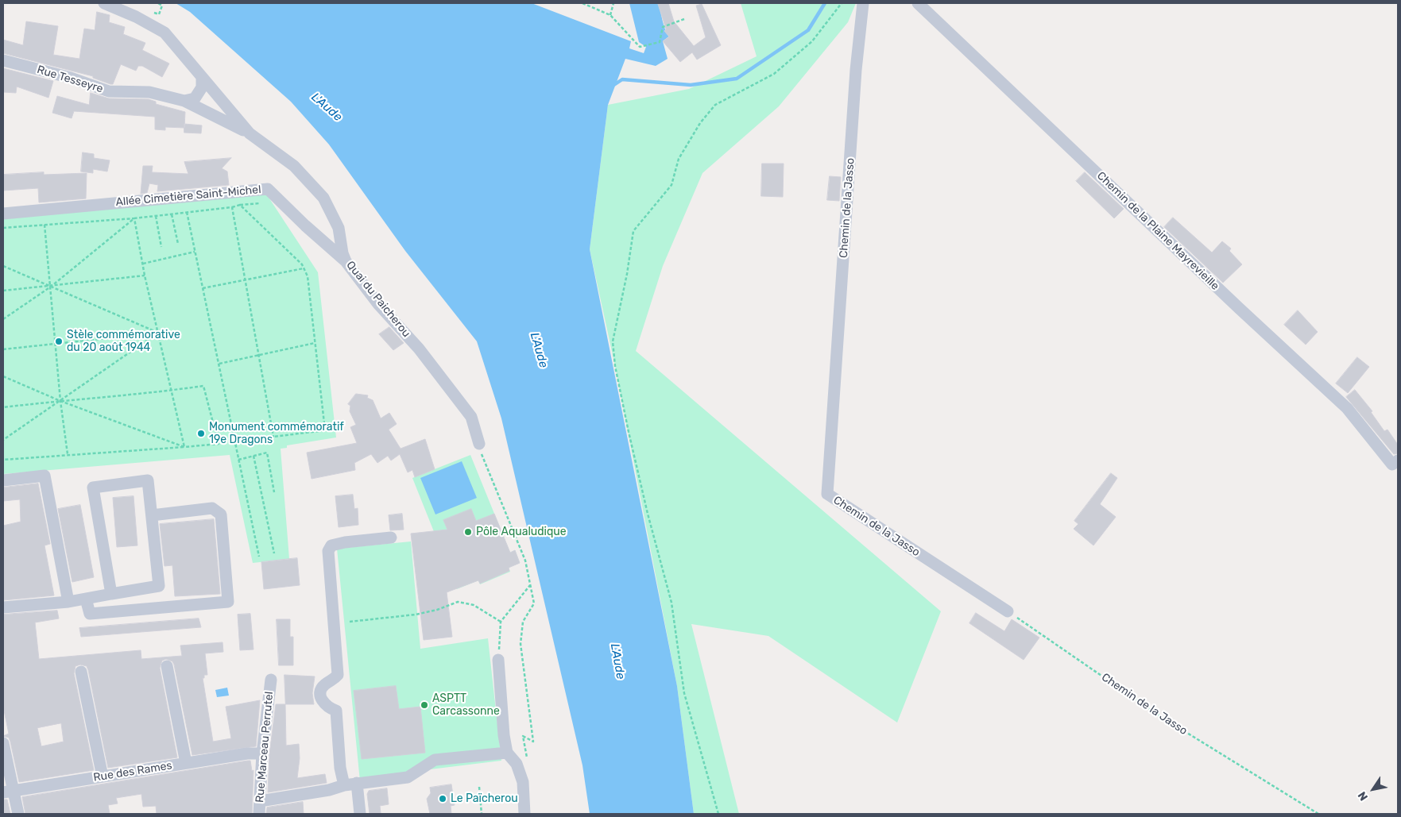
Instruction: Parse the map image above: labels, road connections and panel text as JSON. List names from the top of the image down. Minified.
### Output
{"streets":{"street":["Rue Tesseyre","Allée Cimetière Saint-Michel","Chemin de la Jasso","Chemin de la Plaine Mayrevieille","Quai du Paicherou","Rue Marceau Perrutel","Rue des Rames"]},"crossings":[["Rue Tesseyre","Quai du Paicherou"],["Allée Cimetière Saint-Michel","Quai du Paicherou"],["Rue Marceau Perrutel","Rue des Rames"]],"water":["L'Aude"],"places":["Stèle commémorative du 20 août 1944","Monument commémoratif 19e Dragons","Pôle Aqualudique","ASPTT Carcassonne","Le Païcherou"],"north":"bottom left"}
